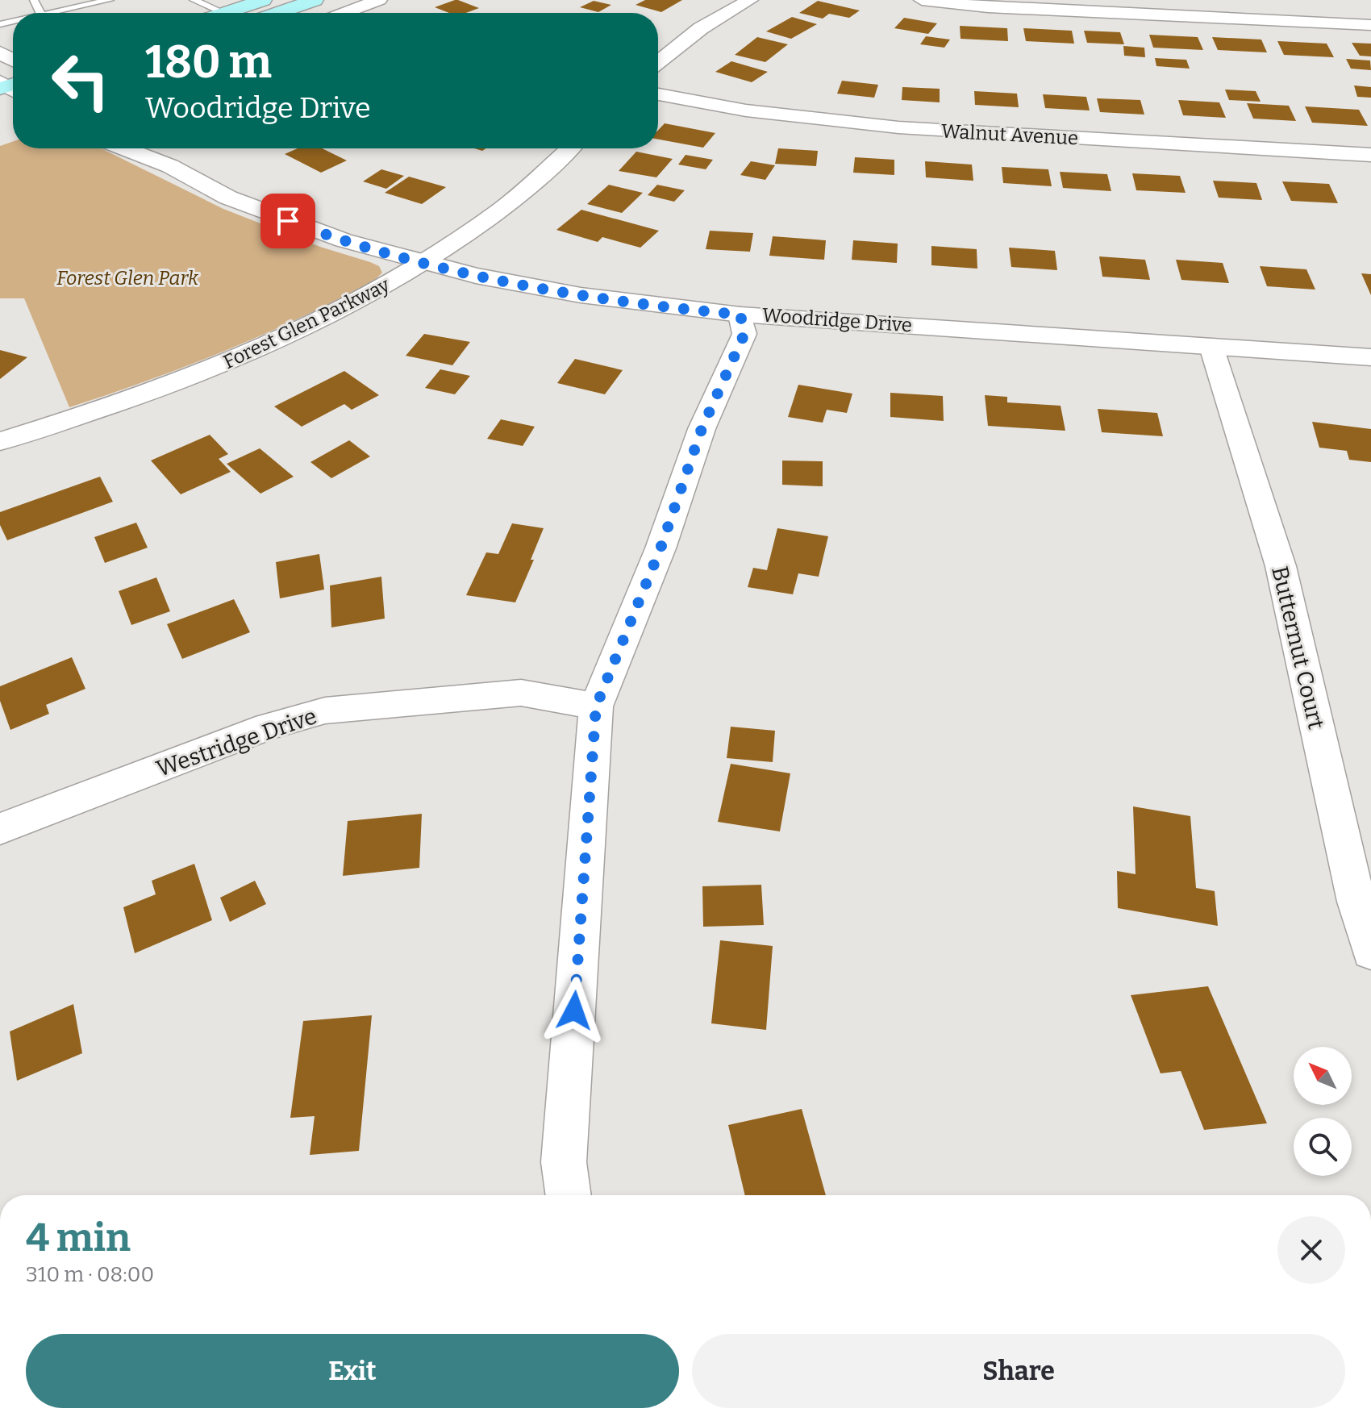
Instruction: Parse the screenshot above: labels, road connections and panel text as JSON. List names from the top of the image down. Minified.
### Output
{"streets":{"street":["Walnut Avenue","Woodridge Drive","Forest Glen Parkway","Butternut Court","Westridge Drive"]},"crossings":[["Woodridge Drive","Forest Glen Parkway"],["Woodridge Drive","Butternut Court"]],"parks":["Forest Glen Park"],"north":"top left","page":{"turn":["180 m","Woodridge Drive"],"heading":["4 min","310 m · 08:00"],"buttons":["Exit","Share"]}}
